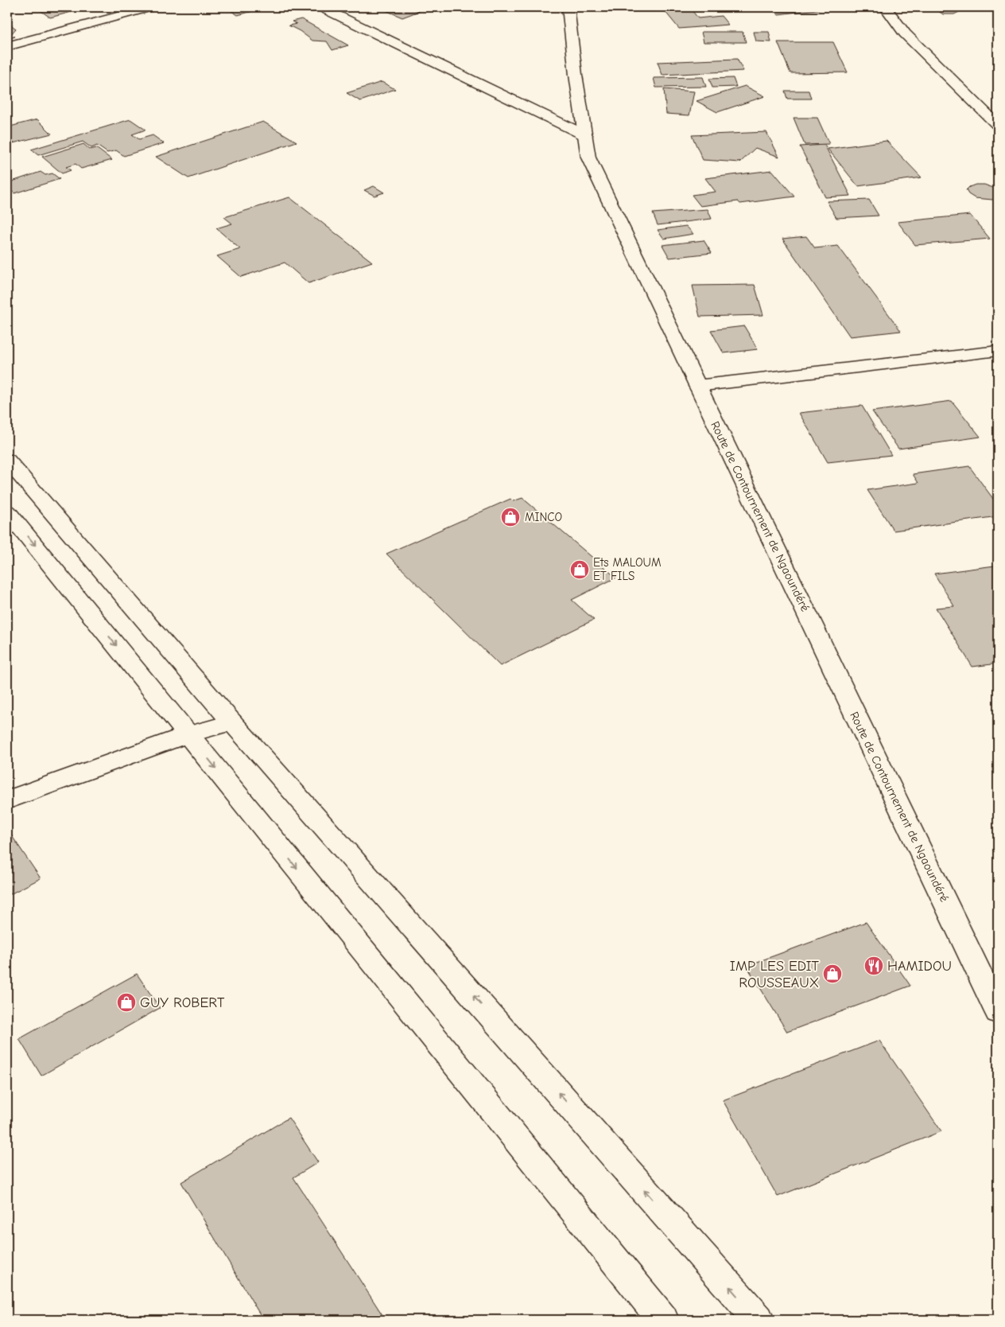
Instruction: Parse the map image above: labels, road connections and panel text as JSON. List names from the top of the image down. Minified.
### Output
{"streets":{"street":["Route de Contournement de Ngaoundéré"]},"places":{"shop":["MINCO","Ets MALOUM ET FILS","IMP LES EDIT ROUSSEAUX","GUY ROBERT"],"restaurant":["HAMIDOU"]}}
